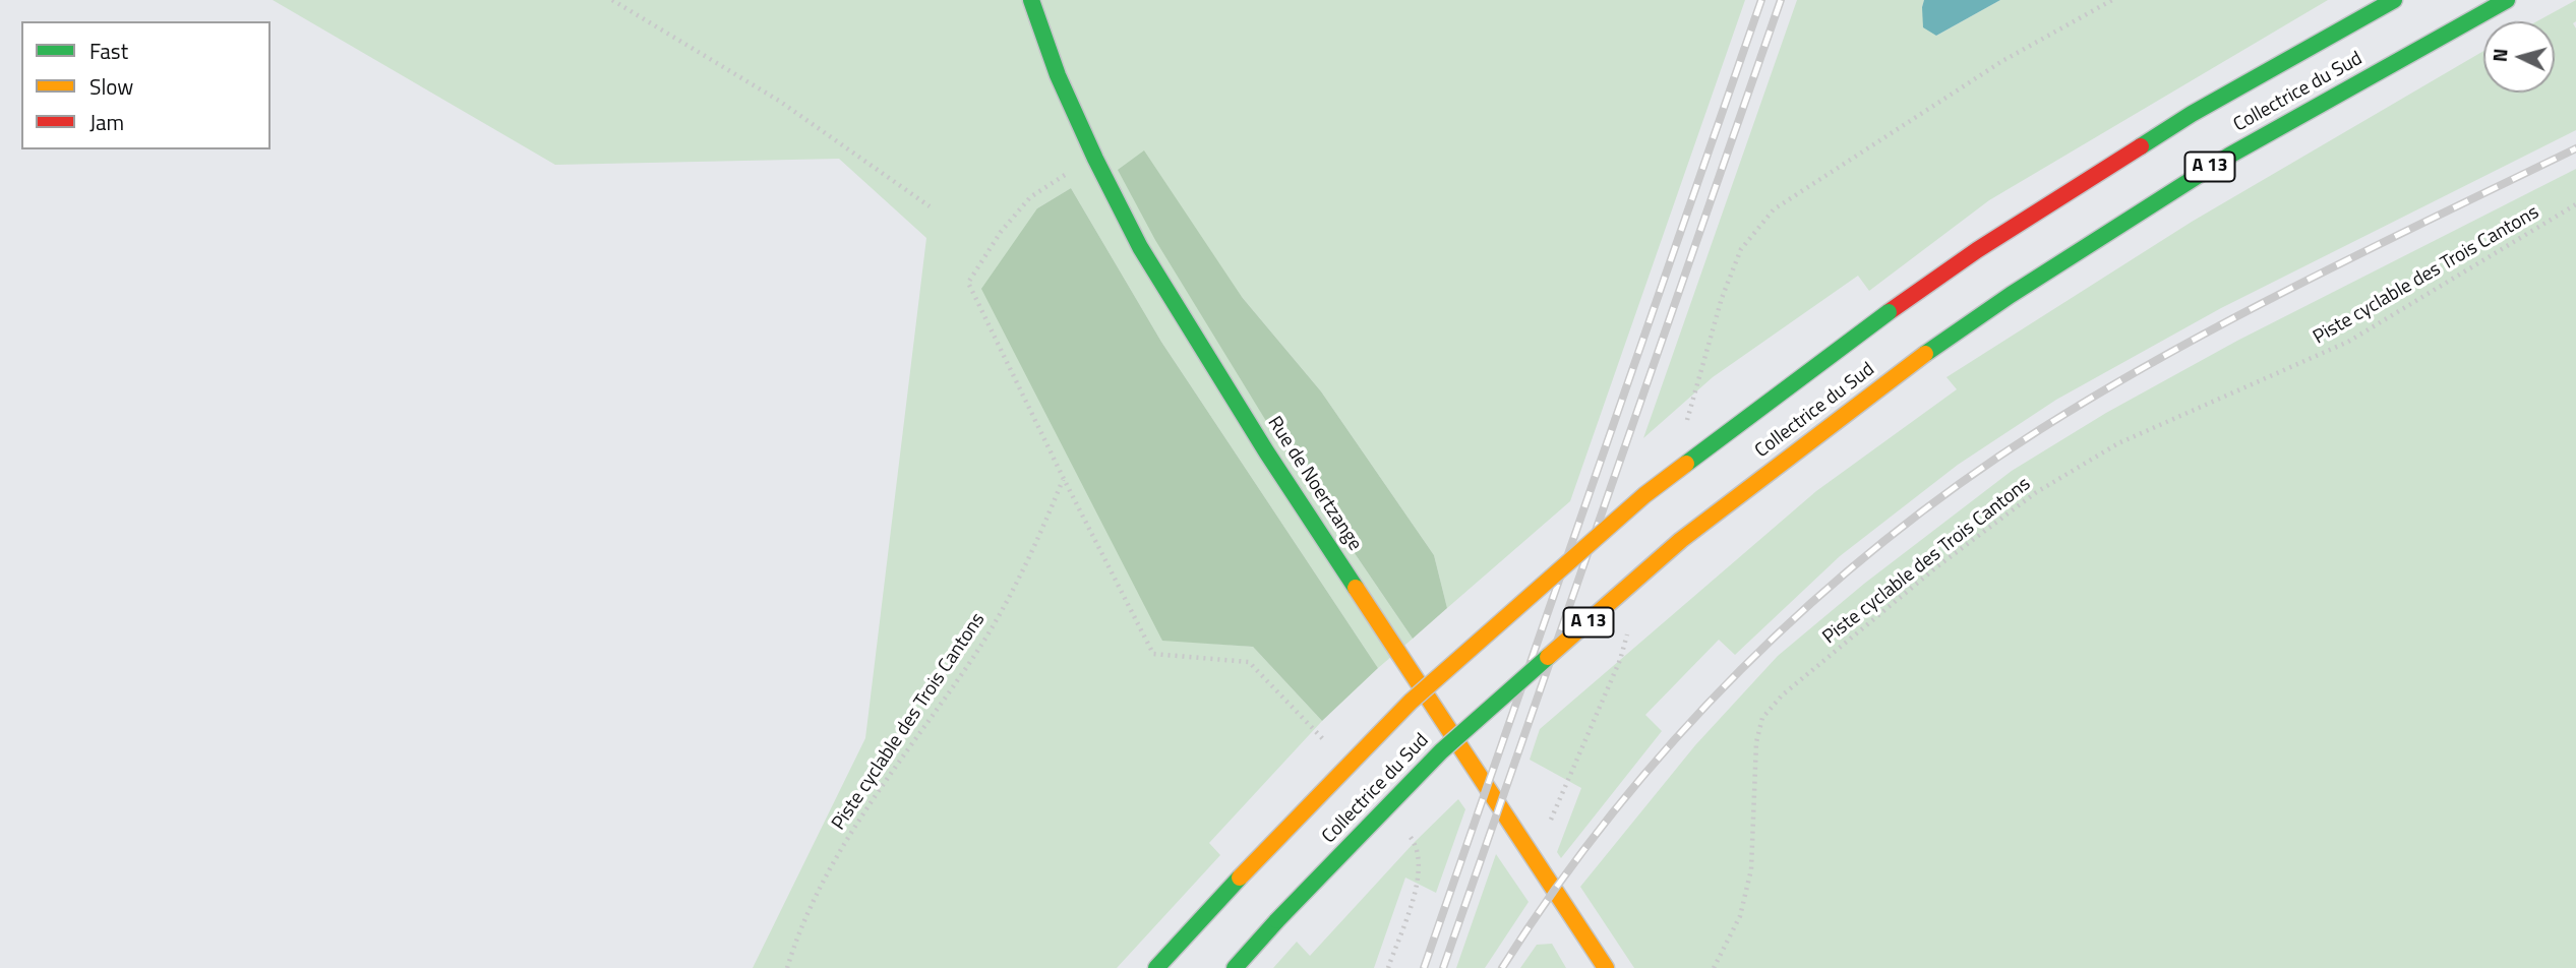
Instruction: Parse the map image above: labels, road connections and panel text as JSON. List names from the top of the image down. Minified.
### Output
{"streets":{"main road":["Collectrice du Sud","A 13","Rue de Noertzange"],"path":["Piste cyclable des Trois Cantons"]},"legend":["Fast","Slow","Jam"],"north":"left"}
